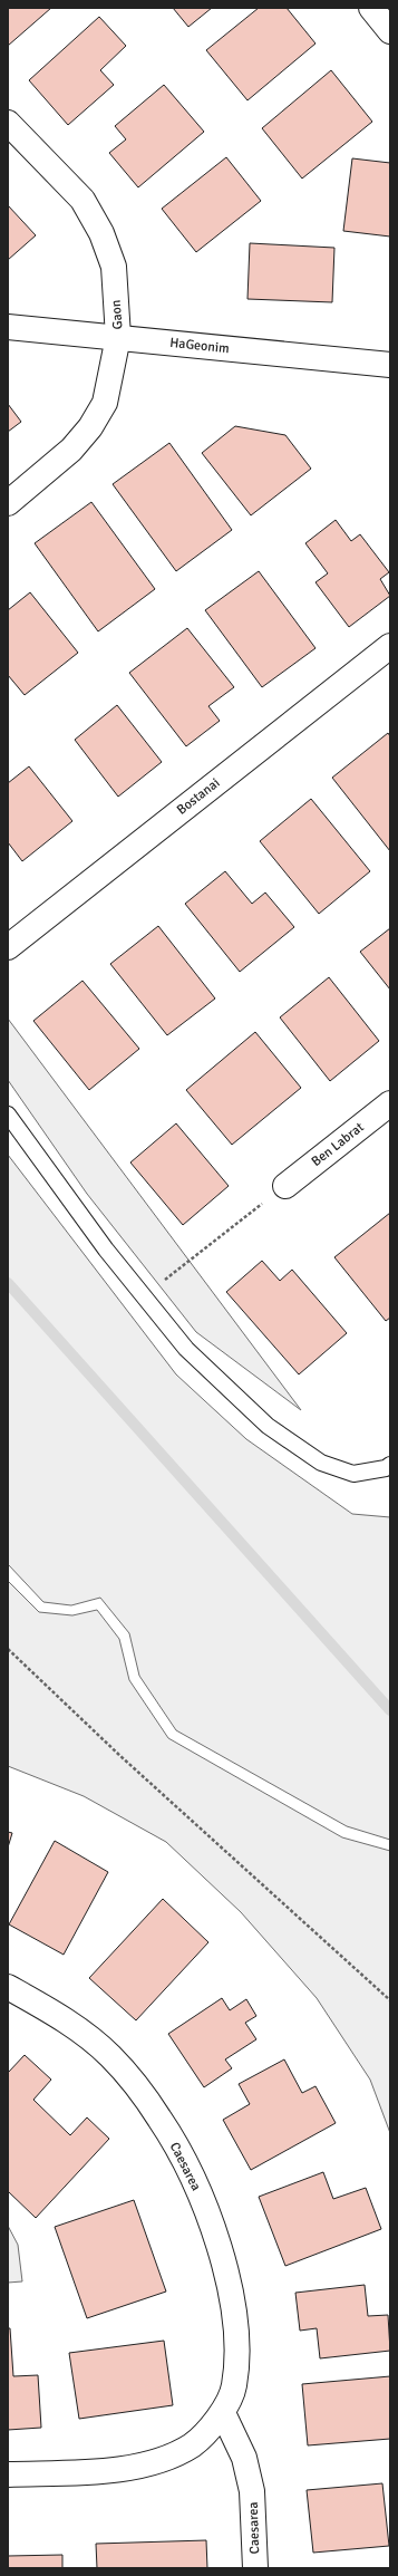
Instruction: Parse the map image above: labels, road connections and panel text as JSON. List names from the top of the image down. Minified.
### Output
{"streets":{"street":["Gaon","HaGeonim","Bostanai","Ben Labrat","Caesarea"]},"crossings":[["Gaon","HaGeonim"]]}
